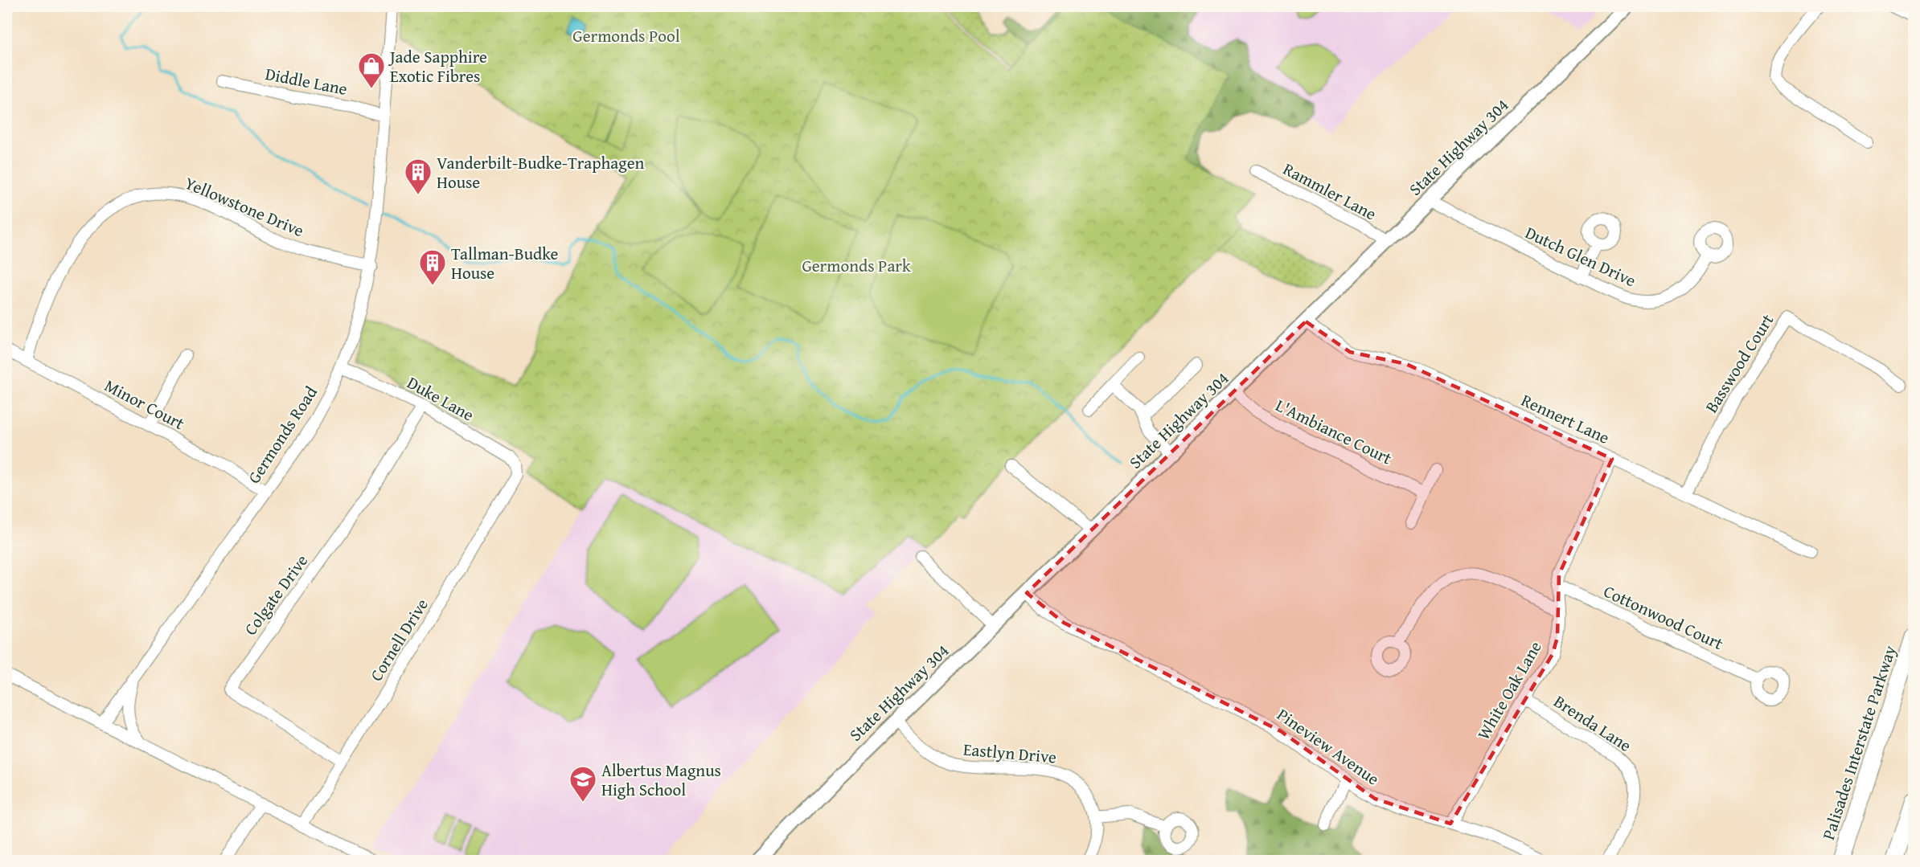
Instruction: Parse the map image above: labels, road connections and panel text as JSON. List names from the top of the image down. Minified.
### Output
{"streets":{"highway":["Palisades Interstate Parkway"],"main road":["State Highway 304"],"street":["Diddle Lane","Rammler Lane","Yellowstone Drive","Dutch Glen Drive","Basswood Court","Duke Lane","Minor Court","Rennert Lane","L'Ambiance Court","Germonds Road","Colgate Drive","Cottonwood Court","Cornell Drive","White Oak Lane","Brenda Lane","Pineview Avenue","Eastlyn Drive"]},"crossings":[["Diddle Lane","Germonds Road"],["State Highway 304","Rammler Lane"],["State Highway 304","Dutch Glen Drive"],["State Highway 304","Rennert Lane"],["State Highway 304","L'Ambiance Court"],["State Highway 304","Pineview Avenue"],["State Highway 304","Eastlyn Drive"],["Yellowstone Drive","Minor Court"],["Yellowstone Drive","Germonds Road"],["Basswood Court","Rennert Lane"],["Duke Lane","Germonds Road"],["Duke Lane","Colgate Drive"],["Duke Lane","Cornell Drive"],["Minor Court","Germonds Road"],["Rennert Lane","White Oak Lane"],["Colgate Drive","Cornell Drive"],["Cottonwood Court","White Oak Lane"],["White Oak Lane","Brenda Lane"],["White Oak Lane","Pineview Avenue"]],"parks":["Germonds Pool","Germonds Park"],"places":{"shop":["Jade Sapphire Exotic Fibres"],"building":["Vanderbilt-Budke-Traphagen House","Tallman-Budke House"],"school or university":["Albertus Magnus High School"]}}
